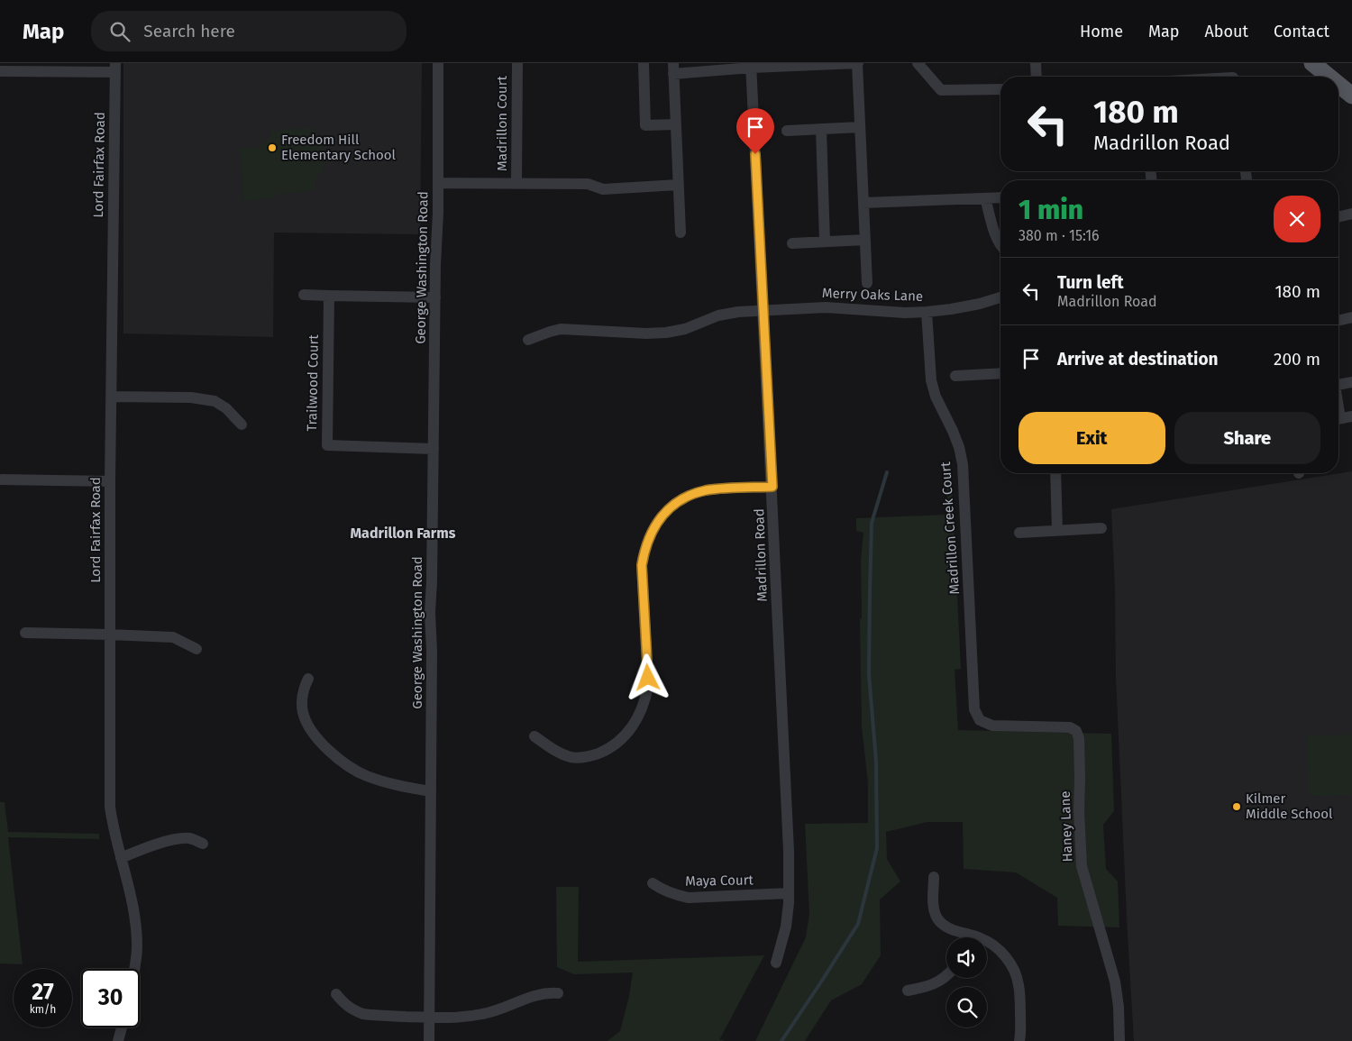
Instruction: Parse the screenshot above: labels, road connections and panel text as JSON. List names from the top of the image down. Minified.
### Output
{"streets":{"street":["Madrillon Court","Lord Fairfax Road","George Washington Road","Merry Oaks Lane","Trailwood Court","Madrillon Creek Court","Madrillon Road","Haney Lane","Maya Court"]},"crossings":[["Madrillon Court","George Washington Road"],["George Washington Road","Trailwood Court"],["Merry Oaks Lane","Madrillon Creek Court"],["Merry Oaks Lane","Madrillon Road"],["Madrillon Creek Court","Haney Lane"],["Madrillon Road","Maya Court"]],"districts":["Madrillon Farms"],"places":["Freedom Hill Elementary School","Kilmer Middle School"],"page":{"header":"Map","search":"Search here","nav":["Home","Map","About","Contact"],"turn":["180 m","Madrillon Road"],"heading":["1 min","380 m · 15:16"],"list":[{"name":"Turn left","note":"Madrillon Road","value":"180 m"},{"name":"Arrive at destination","value":"200 m"}],"buttons":["Exit","Share"],"speed":"27 km/h","limit":"30"}}
